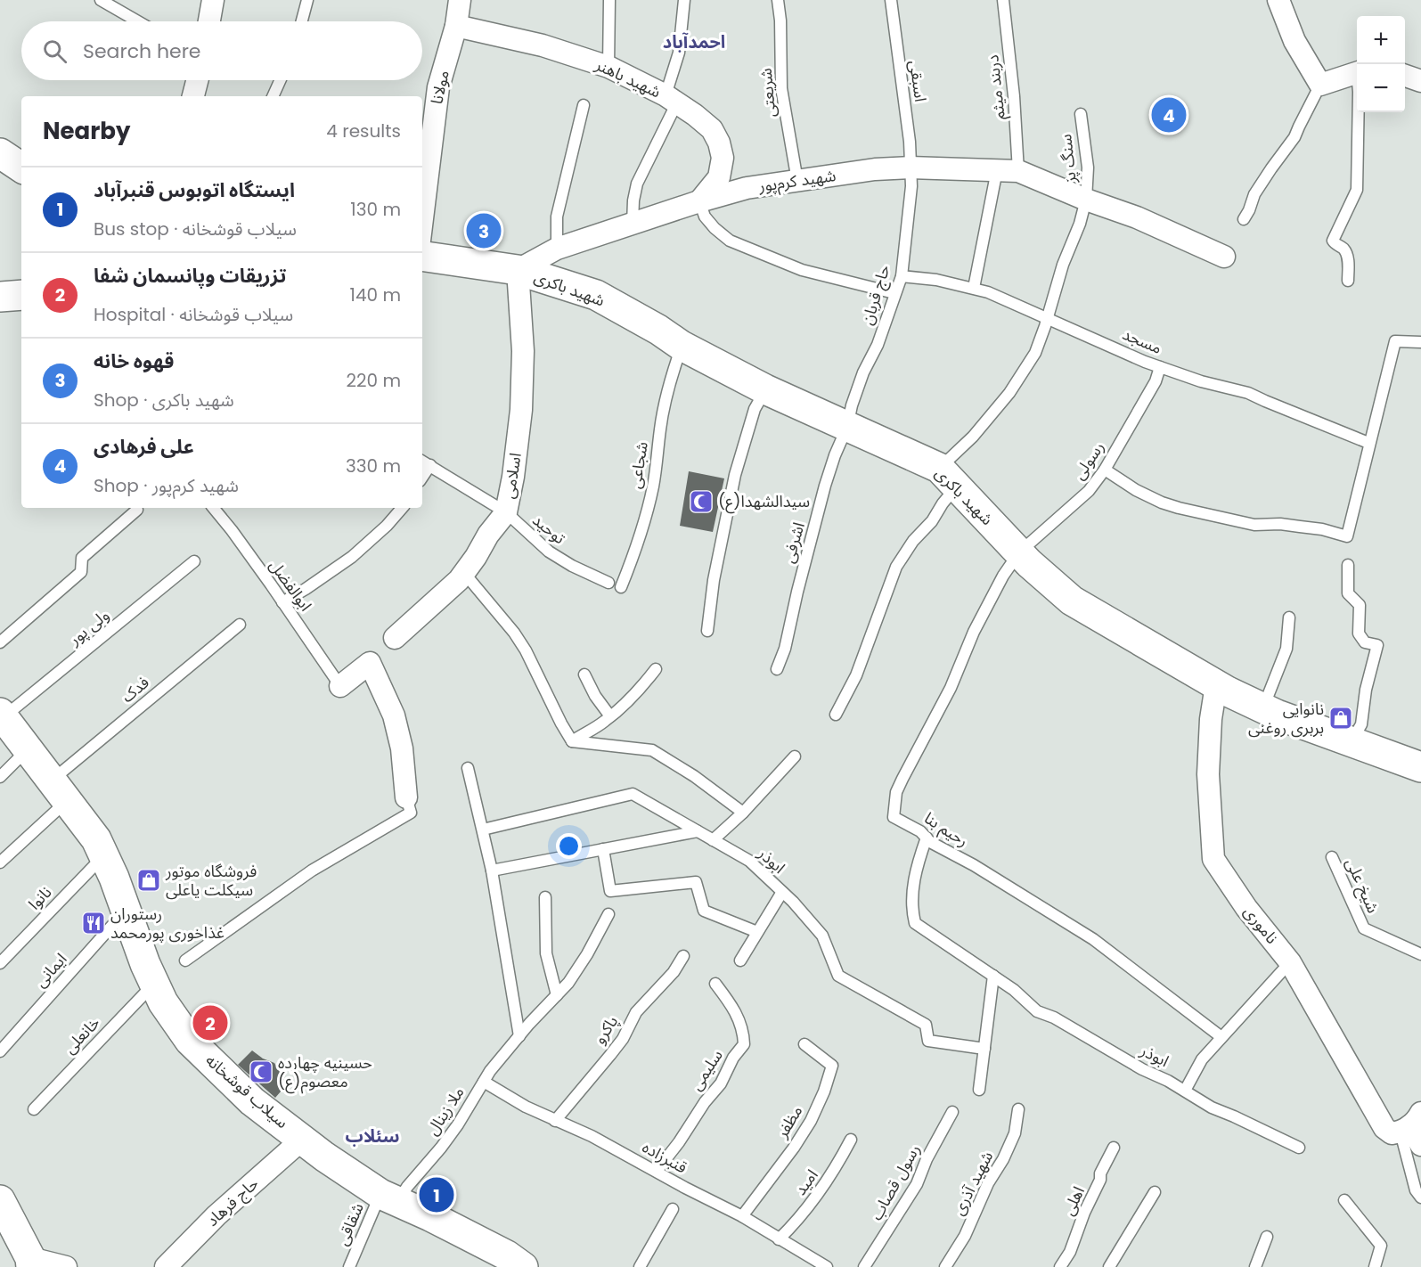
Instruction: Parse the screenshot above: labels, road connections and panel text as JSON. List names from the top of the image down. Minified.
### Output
{"streets":{"main road":["شهید باکری","سیلاب قوشخانه"],"street":["شهید باهنر","مولانا","شهید کرم‌پور","اسلامی","ناموری","حاج فرهاد"],"lane":["اسبقی","دربند میثم","شریعتی","سنگ پز","حاج قربان","مسجد","رسولی","شجاعی","توحید","اشرفی","ابوالفضل","ولی پور","فدک","رحیم بنا","ابوذر","شیخ علی","نانوا","ایمانی","پاکرو","خانعلی","سلیمی","ملا زینال","مظفر","قنبرزاده","امید","رسول قصاب","شهید آذری","اهلی","شقاقی"]},"crossings":[["شهید باهنر","مولانا"],["شهید باهنر","شهید کرم‌پور"],["اسبقی","شهید کرم‌پور"],["اسبقی","حاج قربان"],["دربند میثم","شهید کرم‌پور"],["شریعتی","شهید کرم‌پور"],["سنگ پز","شهید کرم‌پور"],["سنگ پز","شهید باکری"],["سنگ پز","مسجد"],["شهید کرم‌پور","شهید باکری"],["شهید کرم‌پور","حاج قربان"],["شهید کرم‌پور","اسلامی"],["شهید باکری","حاج قربان"],["شهید باکری","رسولی"],["شهید باکری","شجاعی"],["شهید باکری","اسلامی"],["شهید باکری","اشرفی"],["شهید باکری","رحیم بنا"],["شهید باکری","ناموری"],["حاج قربان","مسجد"],["حاج قربان","اشرفی"],["مسجد","رسولی"],["رسولی","رحیم بنا"],["اسلامی","توحید"],["ولی پور","سیلاب قوشخانه"],["فدک","سیلاب قوشخانه"],["رحیم بنا","ابوذر"],["نانوا","سیلاب قوشخانه"],["ایمانی","سیلاب قوشخانه"],["پاکرو","قنبرزاده"],["خانعلی","سیلاب قوشخانه"],["سلیمی","قنبرزاده"],["سیلاب قوشخانه","ملا زینال"],["سیلاب قوشخانه","حاج فرهاد"],["سیلاب قوشخانه","شقاقی"],["ملا زینال","قنبرزاده"],["ملا زینال","شقاقی"],["مظفر","قنبرزاده"],["قنبرزاده","امید"]],"districts":["احمدآباد","سئلاب"],"places":{"mosque":["سیدالشهدا(ع)","حسینیه چهارده معصوم(ع)"],"shop":["نانوایی بربری روغنی","فروشگاه موتور سیکلت یاعلی"],"restaurant":["رستوران غذاخوری پورمحمد"]},"page":{"map_buttons":["+","−"],"search":"Search here","pins":["4","3","2","1"],"heading":["Nearby","4 results"],"list":[{"mark":"1","name":"ایستگاه اتوبوس قنبرآباد","note":"Bus stop · سیلاب قوشخانه","value":"130 m"},{"mark":"2","name":"تزریقات وپانسمان شفا","note":"Hospital · سیلاب قوشخانه","value":"140 m"},{"mark":"3","name":"قهوه خانه","note":"Shop · شهید باکری","value":"220 m"},{"mark":"4","name":"علی فرهادی","note":"Shop · شهید کرم‌پور","value":"330 m"}]}}
